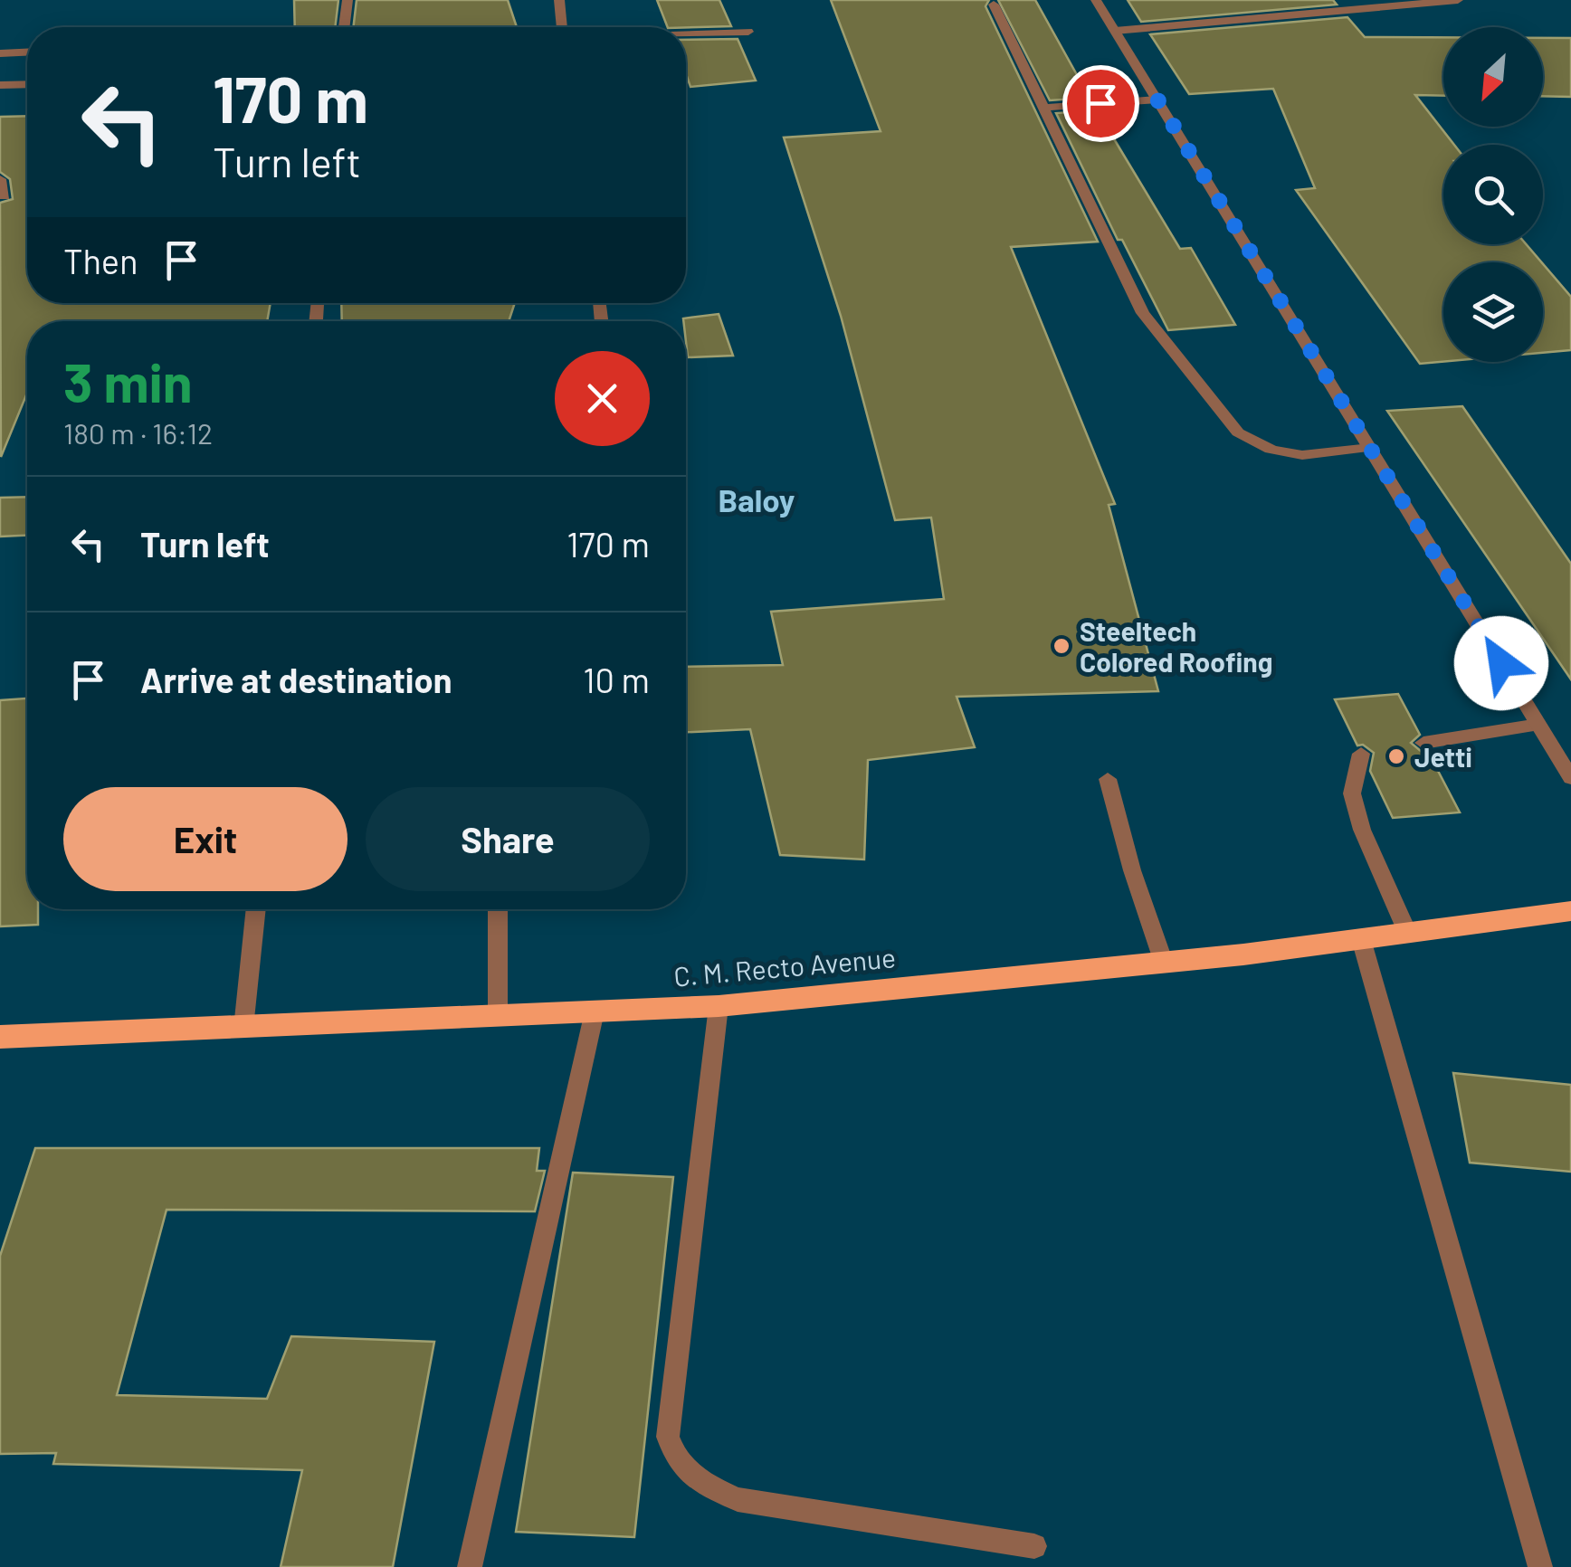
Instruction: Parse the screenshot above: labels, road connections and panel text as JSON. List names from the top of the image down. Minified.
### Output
{"streets":{"highway":["C. M. Recto Avenue"]},"districts":["Baloy"],"places":["Steeltech Colored Roofing","Jetti"],"north":"bottom left","page":{"turn":["170 m","Turn left"],"then":"Then","heading":["3 min","180 m · 16:12"],"list":[{"name":"Turn left","value":"170 m"},{"name":"Arrive at destination","value":"10 m"}],"buttons":["Exit","Share"]}}
